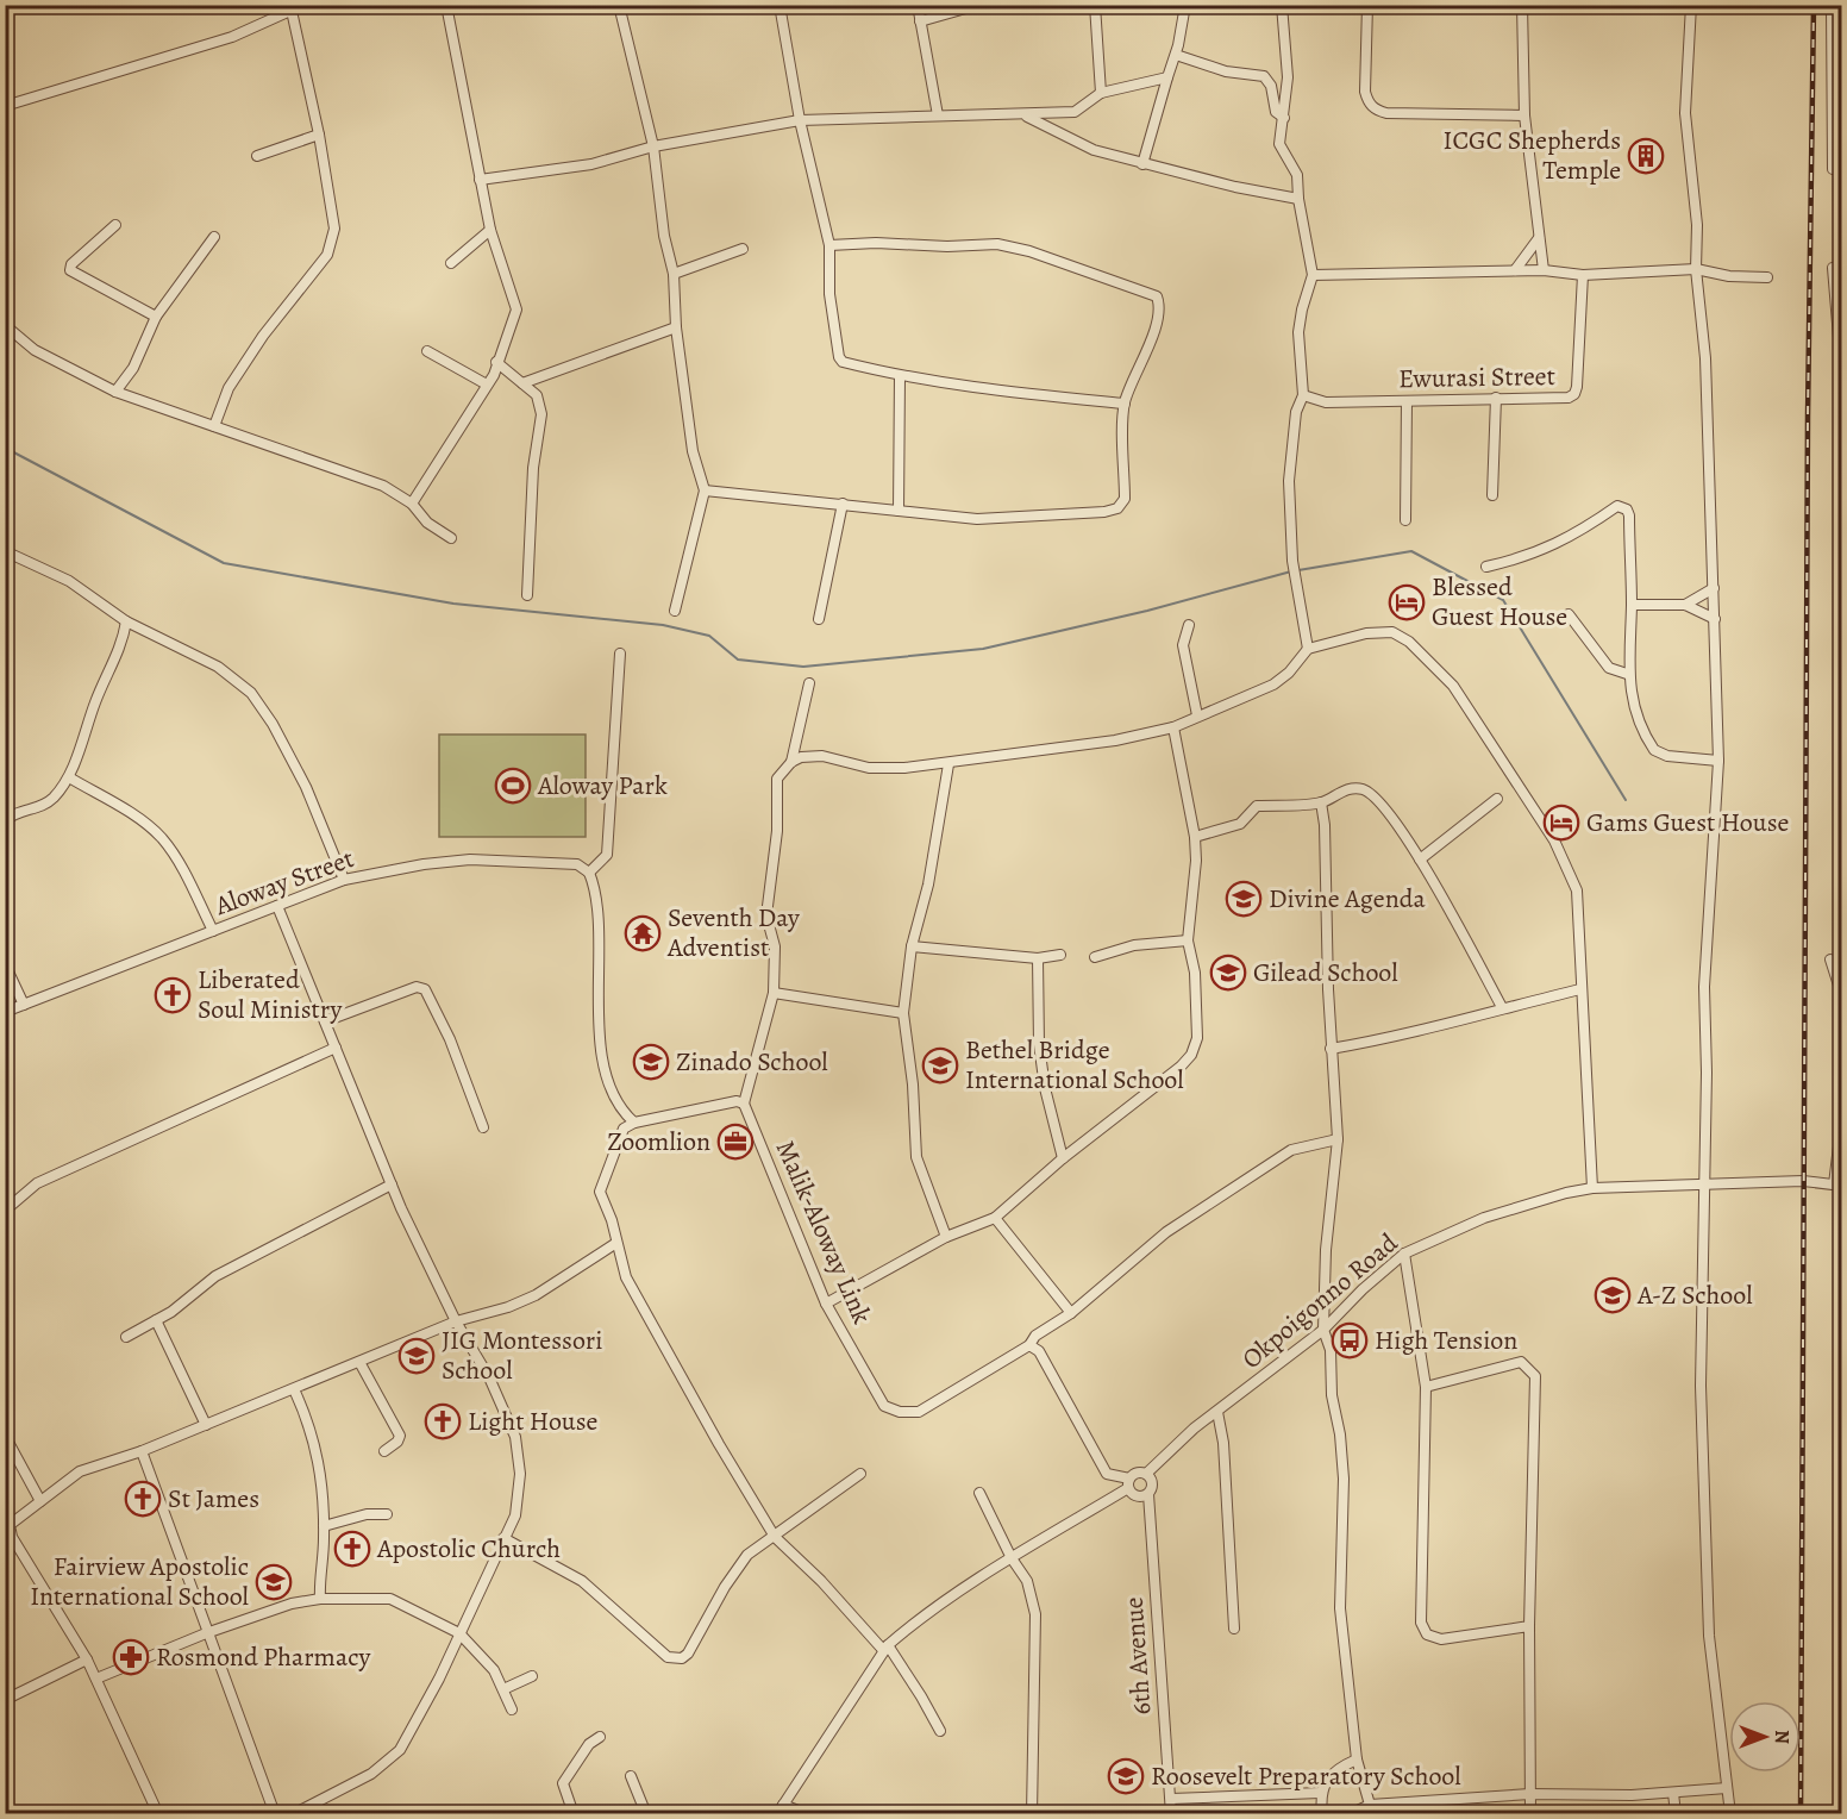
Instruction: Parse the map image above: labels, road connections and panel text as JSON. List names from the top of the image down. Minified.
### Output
{"streets":{"street":["Ewurasi Street","Aloway Street","Malik-Aloway Link","Okpoigonno Road","6th Avenue"]},"crossings":[["Okpoigonno Road","6th Avenue"]],"places":{"building":["ICGC Shepherds Temple"],"hotel":["Blessed Guest House","Gams Guest House"],"sports":["Aloway Park"],"school or university":["Divine Agenda","Gilead School","Zinado School","Bethel Bridge International School","A-Z School","JIG Montessori School","Fairview Apostolic International School","Roosevelt Preparatory School"],"temple":["Seventh Day Adventist"],"church":["Liberated Soul Ministry","Light House","St James","Apostolic Church"],"office":["Zoomlion"],"bus stop":["High Tension"],"pharmacy":["Rosmond Pharmacy"]},"north":"right"}
